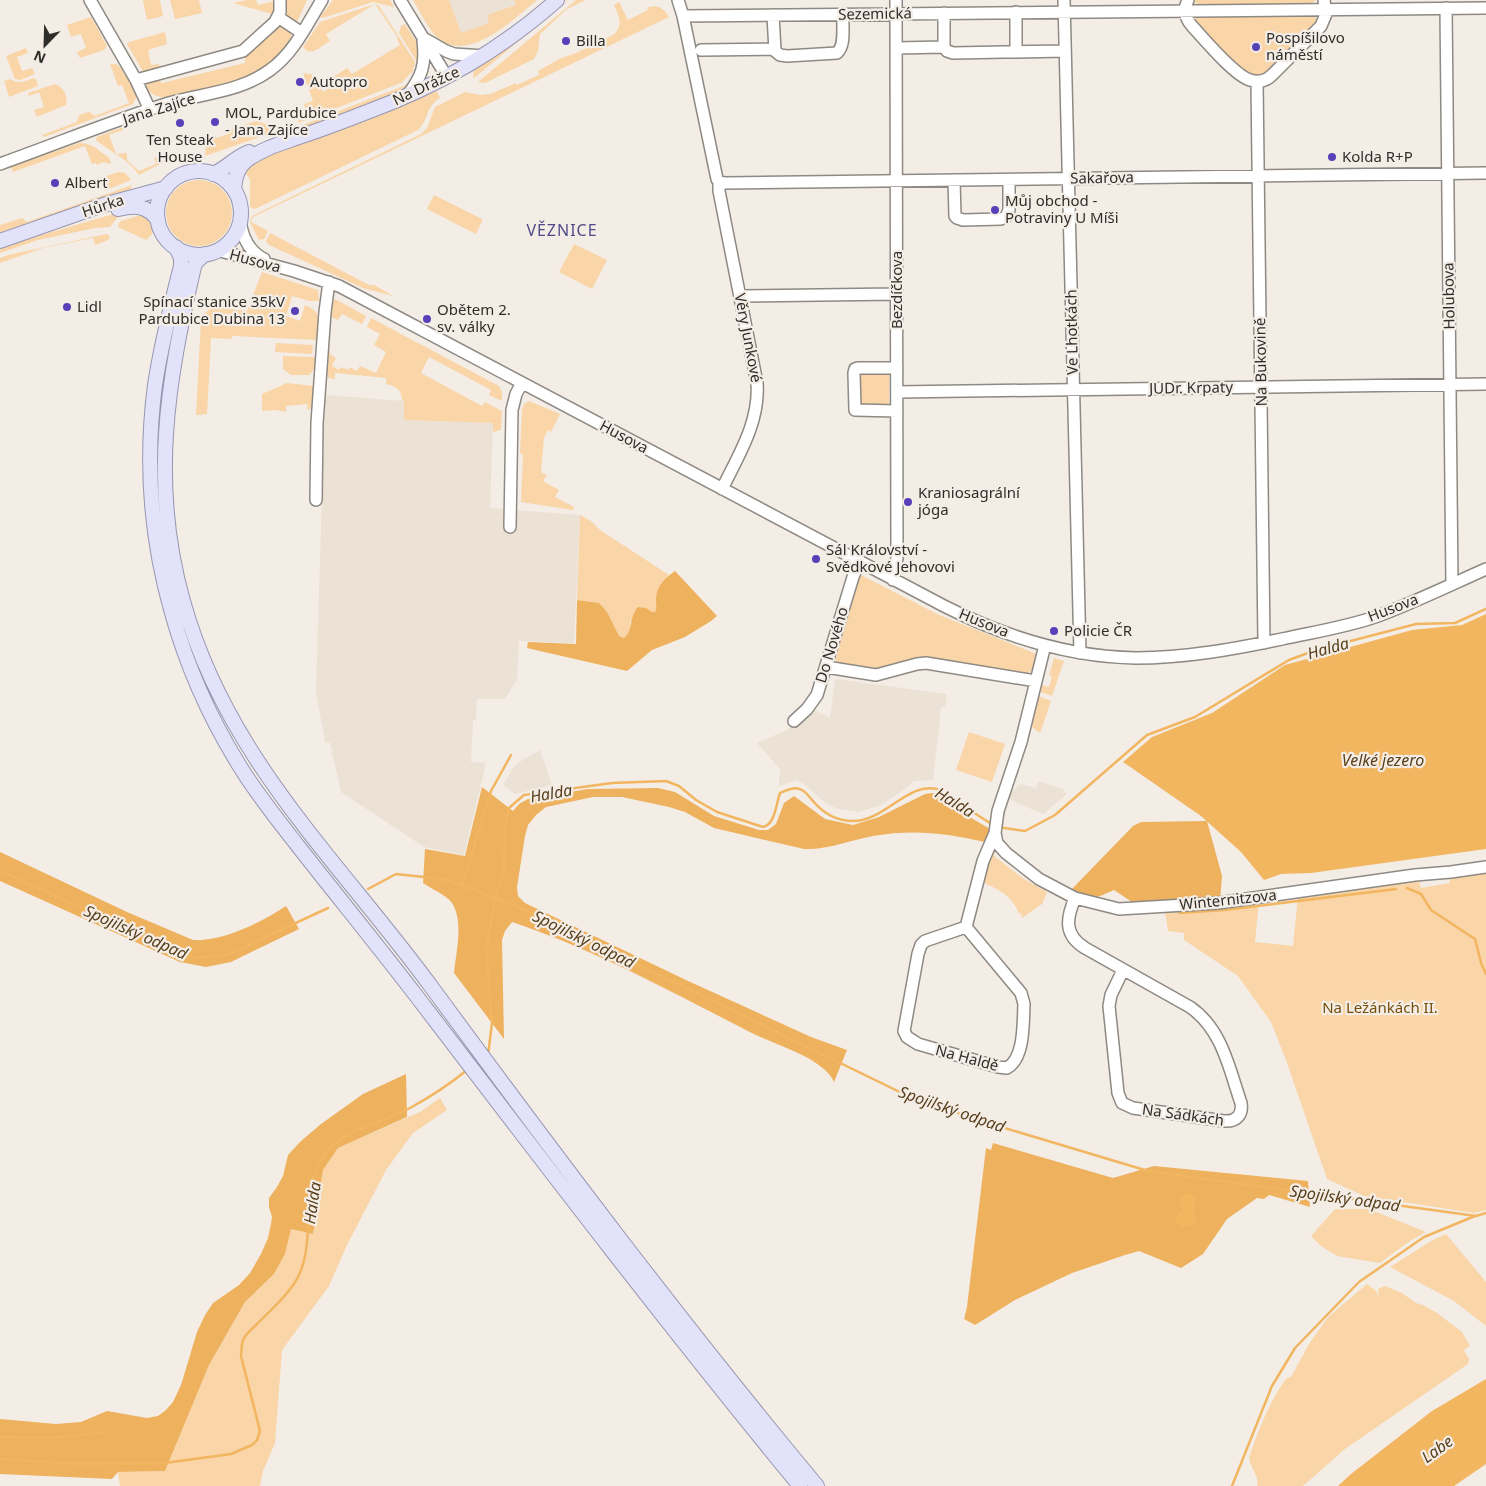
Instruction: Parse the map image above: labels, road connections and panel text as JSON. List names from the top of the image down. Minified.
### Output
{"streets":{"main road":["Na Drážce","Hůrka","Husova"],"street":["Sezemická","Jana Zajíce","Sakařova","Bezdíčkova","Holubova","Ve Lhotkách","Věry Junkové","Na Bukovině","JUDr. Krpaty","Do Nového","Winternitzova","Na Haldě","Na Sádkách"]},"crossings":[["Sezemická","Bezdíčkova"],["Sezemická","Holubova"],["Sezemická","Ve Lhotkách"],["Sezemická","Věry Junkové"],["Na Drážce","Hůrka"],["Na Drážce","Husova"],["Sakařova","Bezdíčkova"],["Sakařova","Holubova"],["Sakařova","Ve Lhotkách"],["Sakařova","Věry Junkové"],["Sakařova","Na Bukovině"],["Hůrka","Husova"],["Husova","Bezdíčkova"],["Husova","Holubova"],["Husova","Ve Lhotkách"],["Husova","Věry Junkové"],["Husova","Na Bukovině"],["Husova","Do Nového"],["Bezdíčkova","JUDr. Krpaty"],["Holubova","JUDr. Krpaty"],["Ve Lhotkách","JUDr. Krpaty"],["Na Bukovině","JUDr. Krpaty"],["Winternitzova","Na Sádkách"]],"districts":["VĚZNICE"],"water":["Halda","Velké jezero","Spojilský odpad","Labe"],"parks":["Na Ležánkách II."],"places":["Billa","Pospíšilovo náměstí","Autopro","MOL, Pardubice - Jana Zajíce","Ten Steak House","Kolda R+P","Albert","Můj obchod - Potraviny U Míši","Lidl","Spínací stanice 35kV Pardubice Dubina 13","Obětem 2. sv. války","Kraniosagrální jóga","Sál Království - Svědkové Jehovovi","Policie ČR"],"north":"bottom left"}
